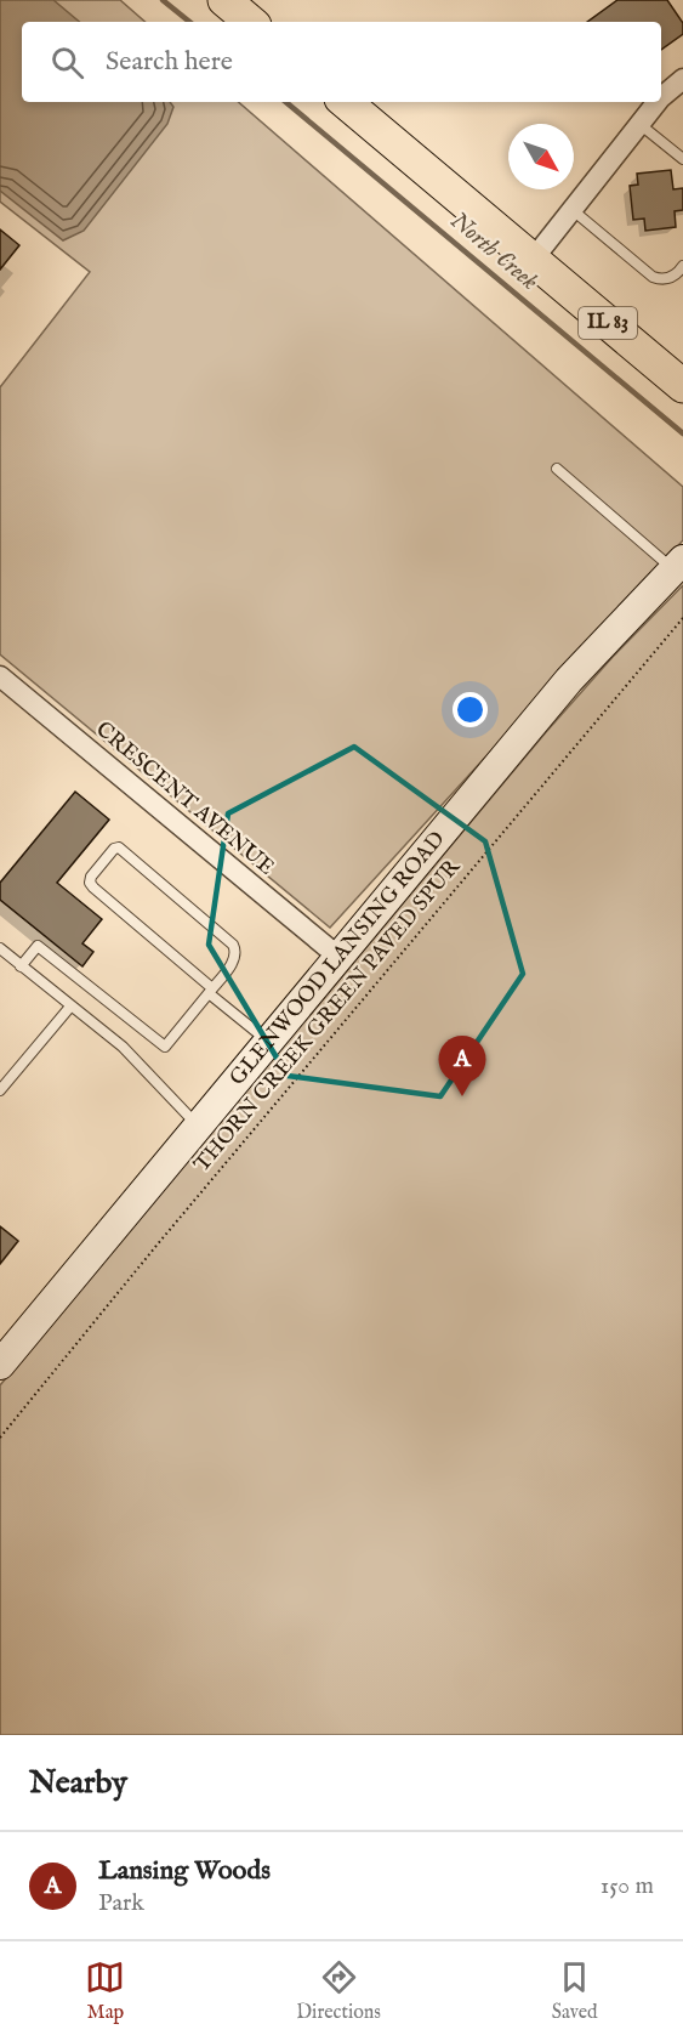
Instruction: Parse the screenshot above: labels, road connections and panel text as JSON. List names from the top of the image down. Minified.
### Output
{"streets":{"main road":["IL 83","GLENWOOD LANSING ROAD"],"street":["CRESCENT AVENUE"],"path":["THORN CREEK GREEN PAVED SPUR"]},"crossings":[["CRESCENT AVENUE","GLENWOOD LANSING ROAD"]],"water":["North Creek"],"north":"bottom right","page":{"search":"Search here","pins":"A","heading":"Nearby","list":[{"mark":"A","name":"Lansing Woods","note":"Park","value":"150 m"}],"nav":["Map","Directions","Saved"]}}
